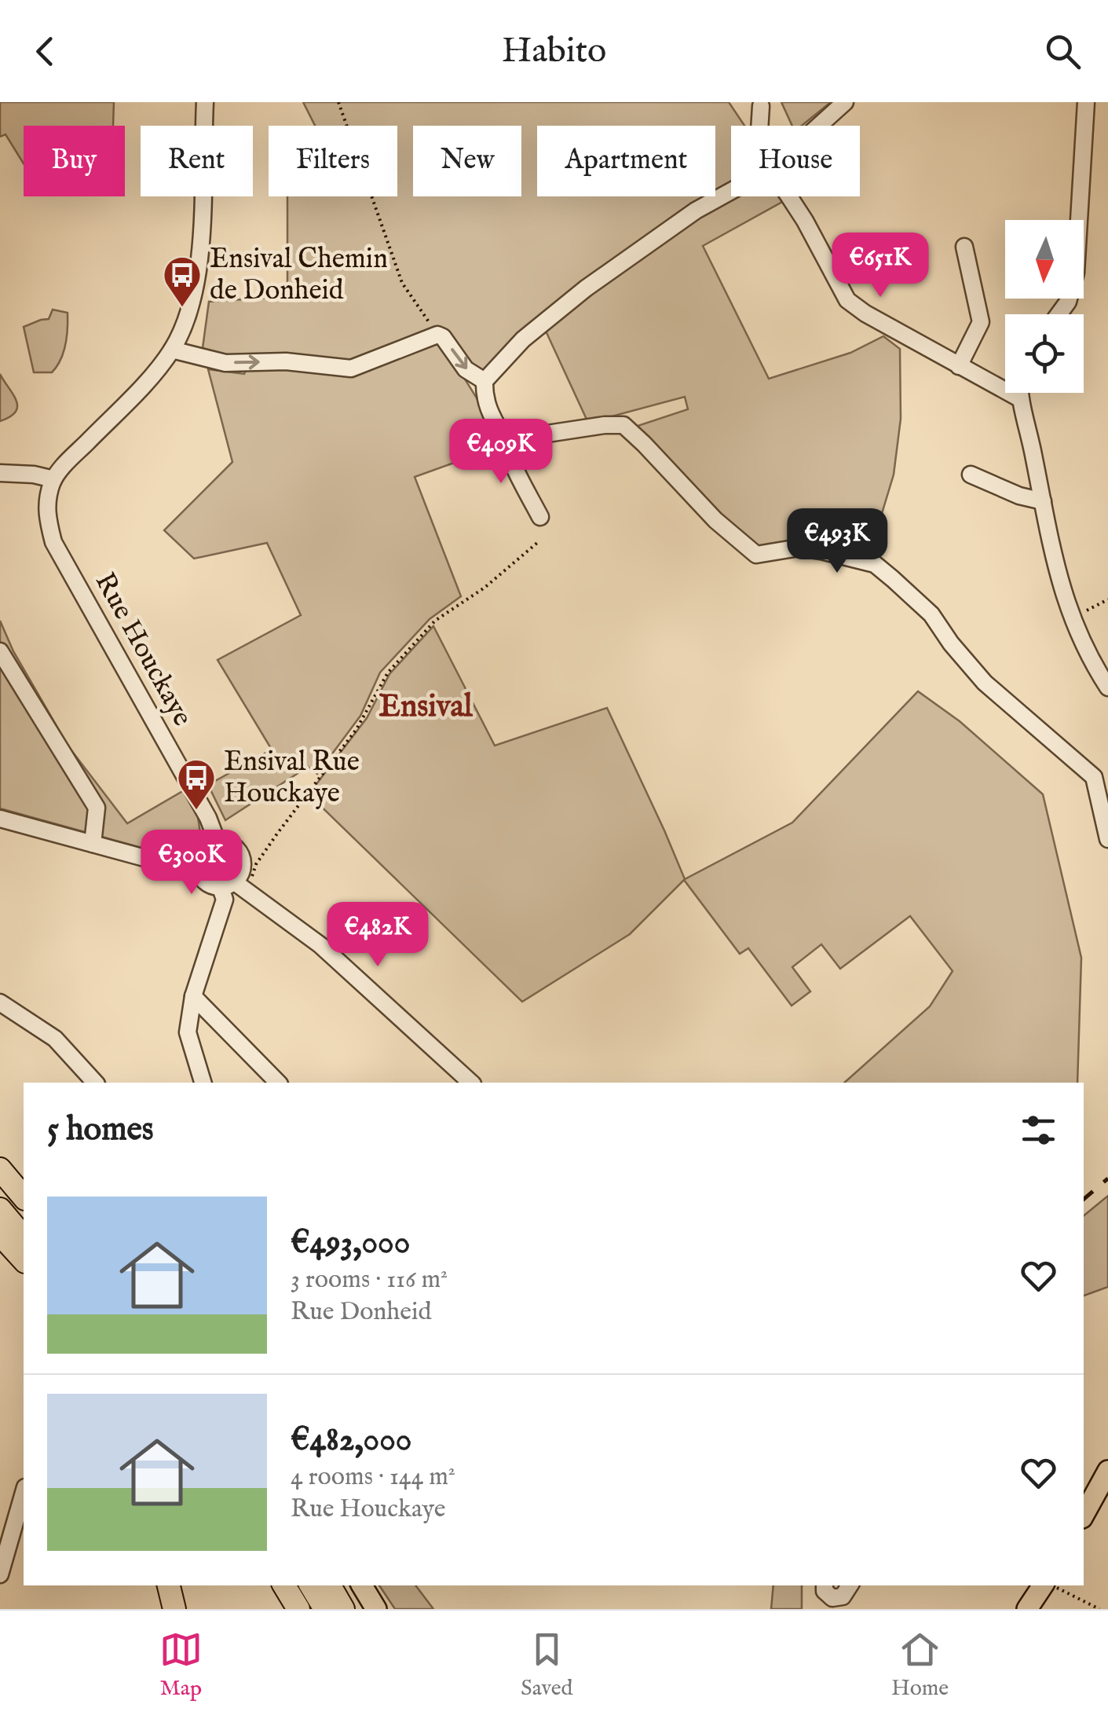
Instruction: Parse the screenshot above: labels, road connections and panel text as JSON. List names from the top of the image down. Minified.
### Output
{"streets":{"street":["Rue Houckaye"]},"districts":["Ensival"],"places":{"bus stop":["Ensival Chemin de Donheid","Ensival Rue Houckaye"]},"north":"bottom","page":{"header":"Habito","chip":["Buy","Rent","Filters","New","Apartment","House"],"price":["€651K","€409K","€493K","€300K","€482K"],"heading":"5 homes","list":[{"name":"€493,000","note":"3 rooms · 116 m² · Rue Donheid"},{"name":"€482,000","note":"4 rooms · 144 m² · Rue Houckaye"}],"tabs":["Map","Saved","Home"]}}
